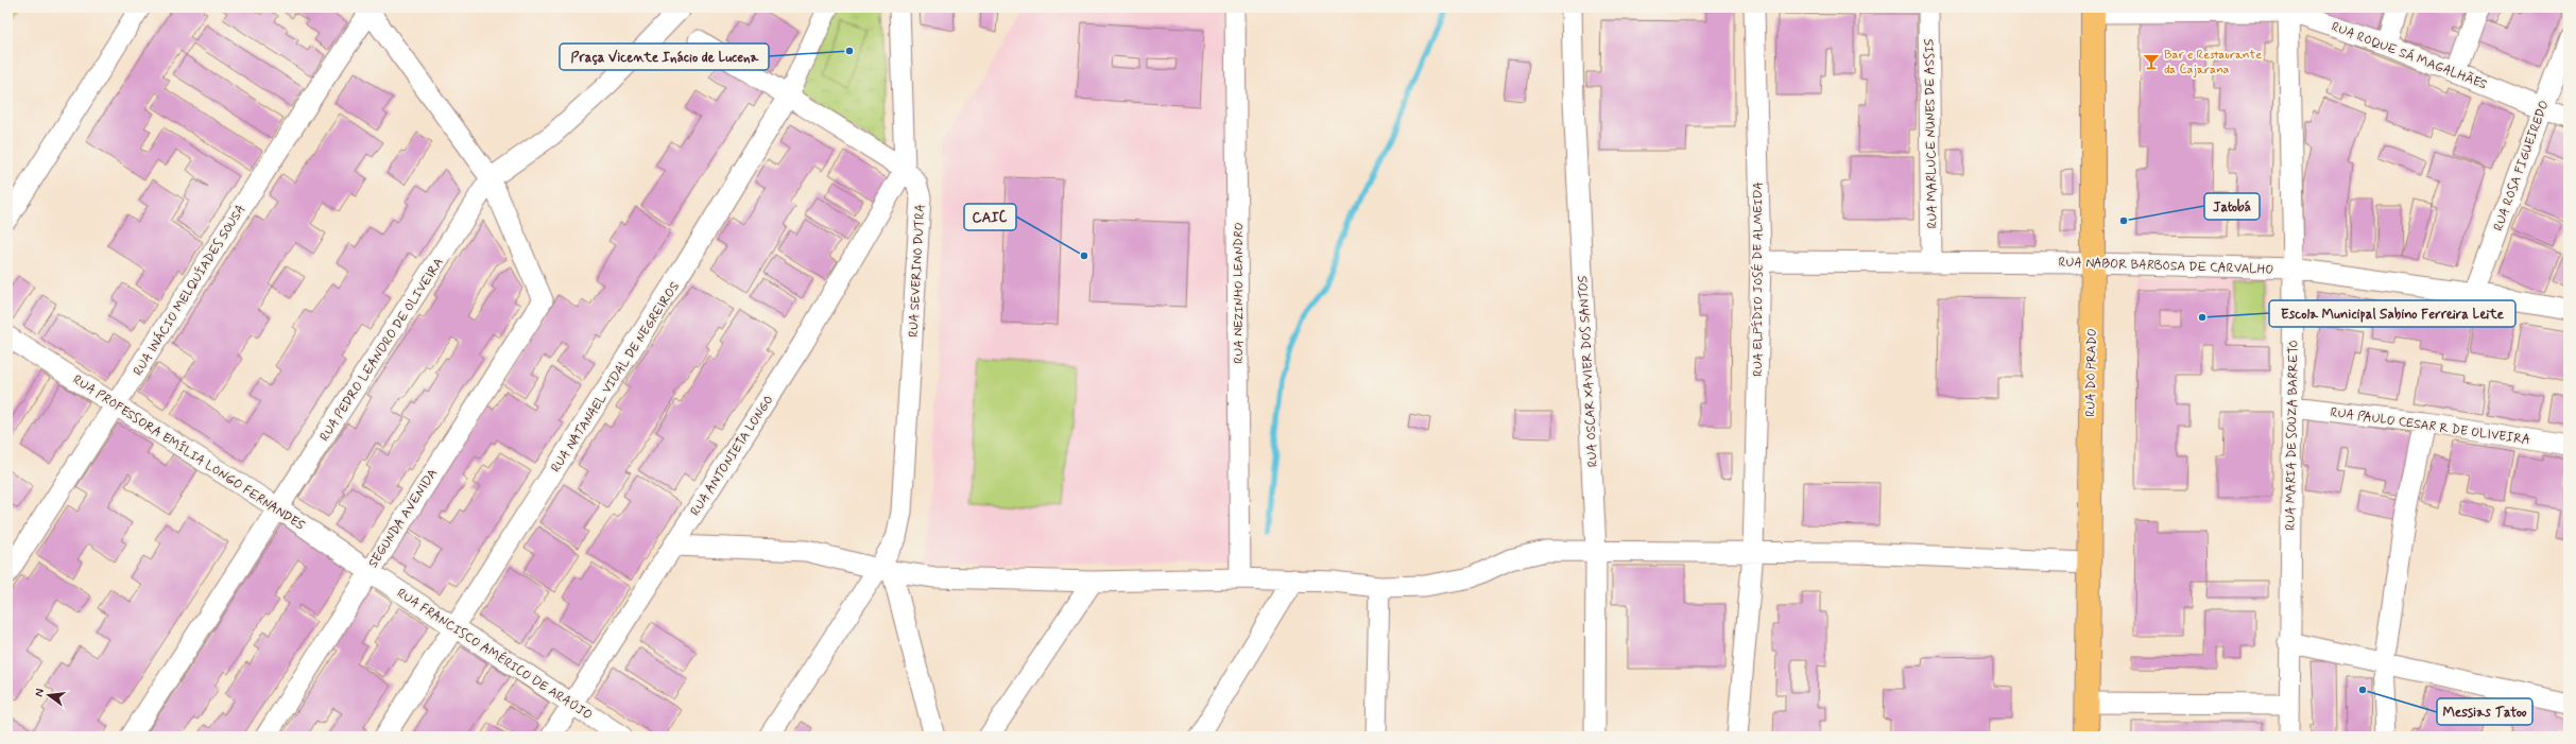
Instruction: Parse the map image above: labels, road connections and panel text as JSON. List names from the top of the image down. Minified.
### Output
{"streets":{"main road":["RUA DO PRADO"],"street":["RUA ROQUE SÁ MAGALHÃES","RUA MARLUCE NUNES DE ASSIS","RUA ROSA FIGUEIREDO","RUA NABOR BARBOSA DE CARVALHO","RUA SEVERINO DUTRA","RUA ELPÍDIO JOSÉ DE ALMEIDA","RUA INÁCIO MELQUÍADES SOUSA","RUA NEZINHO LEANDRO","RUA PEDRO LEANDRO DE OLIVEIRA","RUA OSCAR XAVIER DOS SANTOS","RUA NATANAEL VIDAL DE NEGREIROS","RUA PAULO CESAR R DE OLIVEIRA","RUA MARIA DE SOUZA BARRETO","RUA PROFESSORA EMÍLIA LONGO FERNANDES","RUA ANTONIETA LONGO","SEGUNDA AVENIDA","RUA FRANCISCO AMÉRICO DE ARAÚJO"]},"crossings":[["RUA ROQUE SÁ MAGALHÃES","RUA ROSA FIGUEIREDO"],["RUA ROQUE SÁ MAGALHÃES","RUA DO PRADO"],["RUA ROQUE SÁ MAGALHÃES","RUA MARIA DE SOUZA BARRETO"],["RUA MARLUCE NUNES DE ASSIS","RUA NABOR BARBOSA DE CARVALHO"],["RUA ROSA FIGUEIREDO","RUA NABOR BARBOSA DE CARVALHO"],["RUA NABOR BARBOSA DE CARVALHO","RUA ELPÍDIO JOSÉ DE ALMEIDA"],["RUA NABOR BARBOSA DE CARVALHO","RUA DO PRADO"],["RUA NABOR BARBOSA DE CARVALHO","RUA MARIA DE SOUZA BARRETO"],["RUA SEVERINO DUTRA","RUA NATANAEL VIDAL DE NEGREIROS"],["RUA SEVERINO DUTRA","RUA ANTONIETA LONGO"],["RUA INÁCIO MELQUÍADES SOUSA","RUA PROFESSORA EMÍLIA LONGO FERNANDES"],["RUA PEDRO LEANDRO DE OLIVEIRA","RUA PROFESSORA EMÍLIA LONGO FERNANDES"],["RUA PEDRO LEANDRO DE OLIVEIRA","SEGUNDA AVENIDA"],["RUA NATANAEL VIDAL DE NEGREIROS","RUA FRANCISCO AMÉRICO DE ARAÚJO"],["RUA PAULO CESAR R DE OLIVEIRA","RUA MARIA DE SOUZA BARRETO"],["RUA PROFESSORA EMÍLIA LONGO FERNANDES","SEGUNDA AVENIDA"],["RUA PROFESSORA EMÍLIA LONGO FERNANDES","RUA FRANCISCO AMÉRICO DE ARAÚJO"],["RUA ANTONIETA LONGO","RUA FRANCISCO AMÉRICO DE ARAÚJO"],["SEGUNDA AVENIDA","RUA FRANCISCO AMÉRICO DE ARAÚJO"]],"places":{"other":["Praça Vicente Inácio de Lucena","Jatobá","CAIC","Escola Municipal Sabino Ferreira Leite","Messias Tatoo"],"bar":["Bar e Restaurante da Cajarana"]},"north":"left"}
